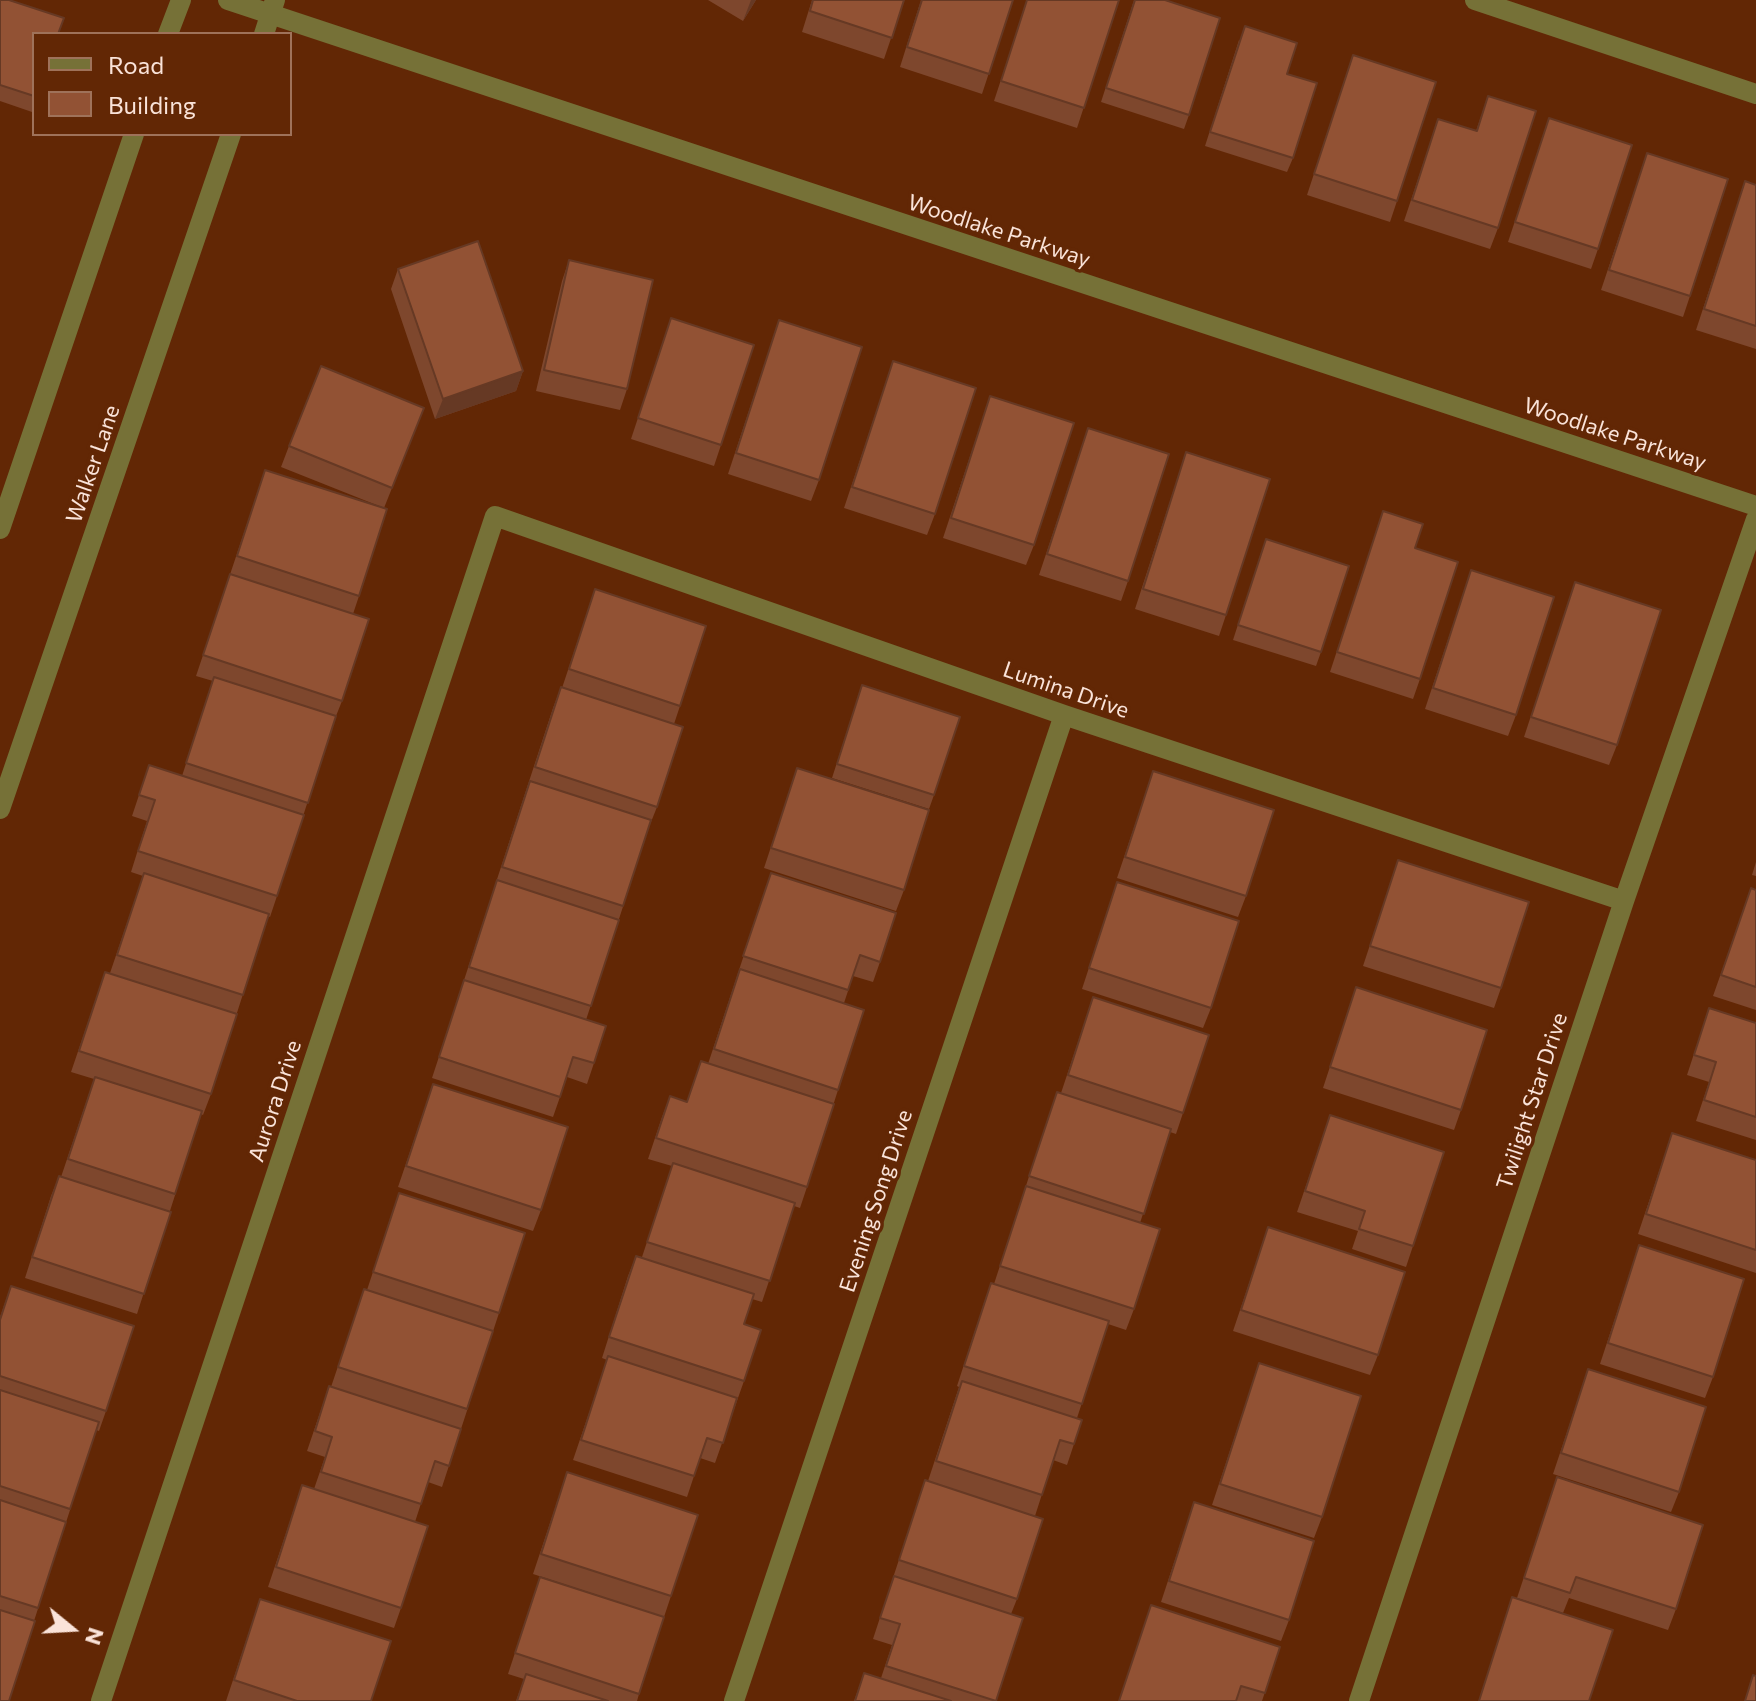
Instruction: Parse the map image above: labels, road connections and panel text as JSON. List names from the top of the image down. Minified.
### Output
{"streets":{"street":["Woodlake Parkway","Walker Lane","Lumina Drive","Aurora Drive","Twilight Star Drive","Evening Song Drive"]},"crossings":[["Lumina Drive","Aurora Drive"],["Lumina Drive","Twilight Star Drive"],["Lumina Drive","Evening Song Drive"]],"legend":["Road","Building"],"north":"right"}
